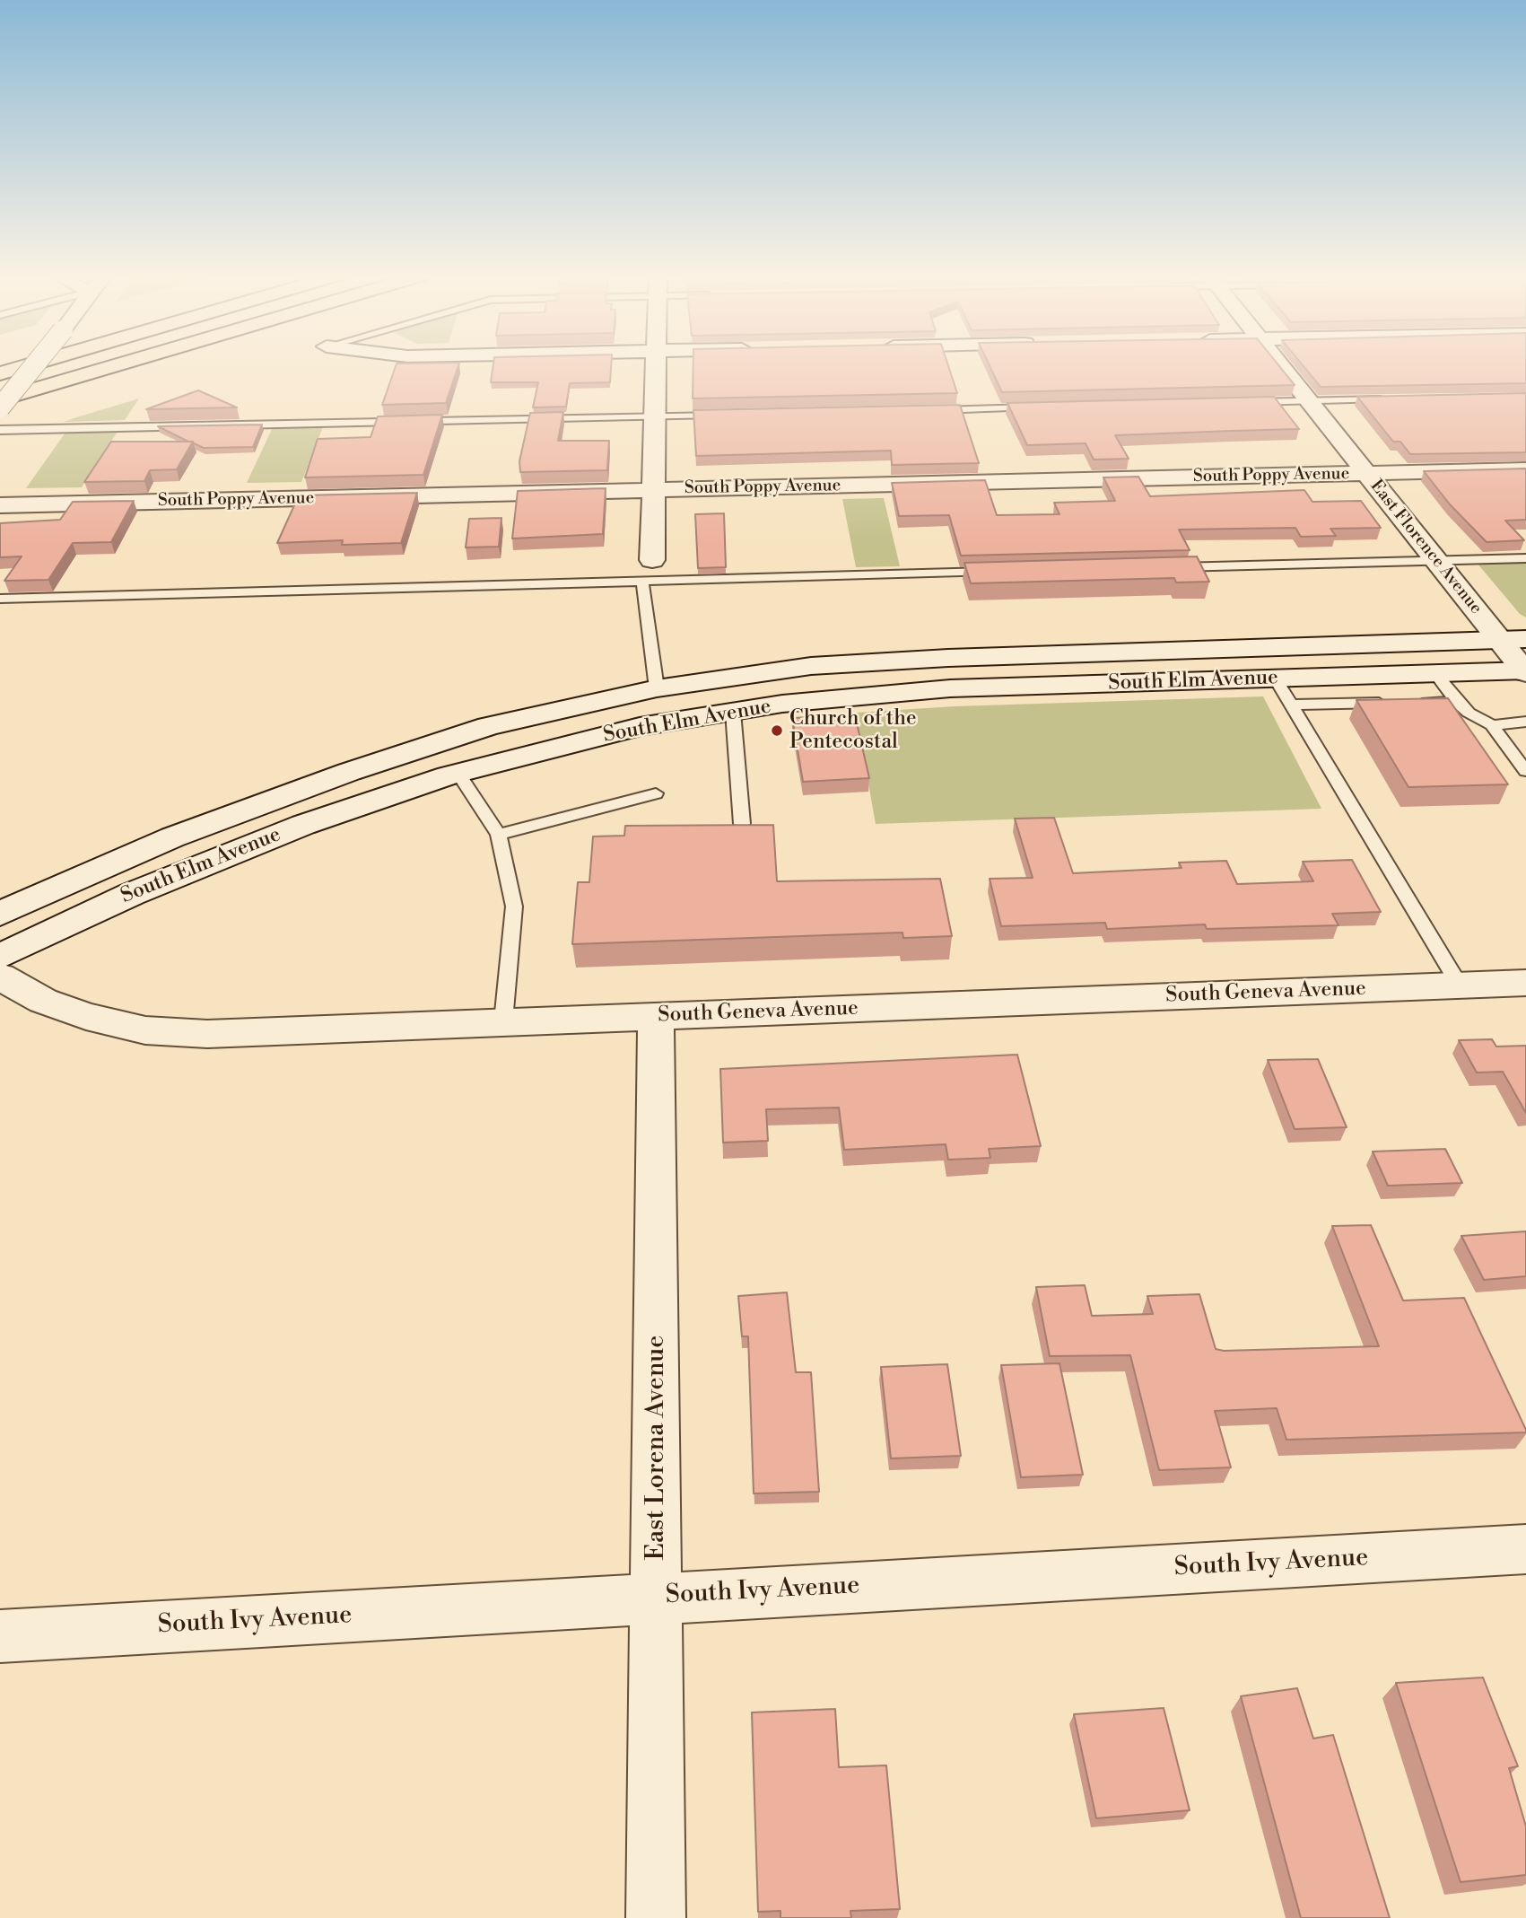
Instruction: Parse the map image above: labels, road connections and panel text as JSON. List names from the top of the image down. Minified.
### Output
{"streets":{"street":["South Poppy Avenue","East Florence Avenue","South Elm Avenue","South Geneva Avenue","East Lorena Avenue","South Ivy Avenue"]},"crossings":[["South Poppy Avenue","East Florence Avenue"],["East Florence Avenue","South Elm Avenue"],["South Geneva Avenue","East Lorena Avenue"],["East Lorena Avenue","South Ivy Avenue"]],"places":["Church of the Pentecostal"]}
